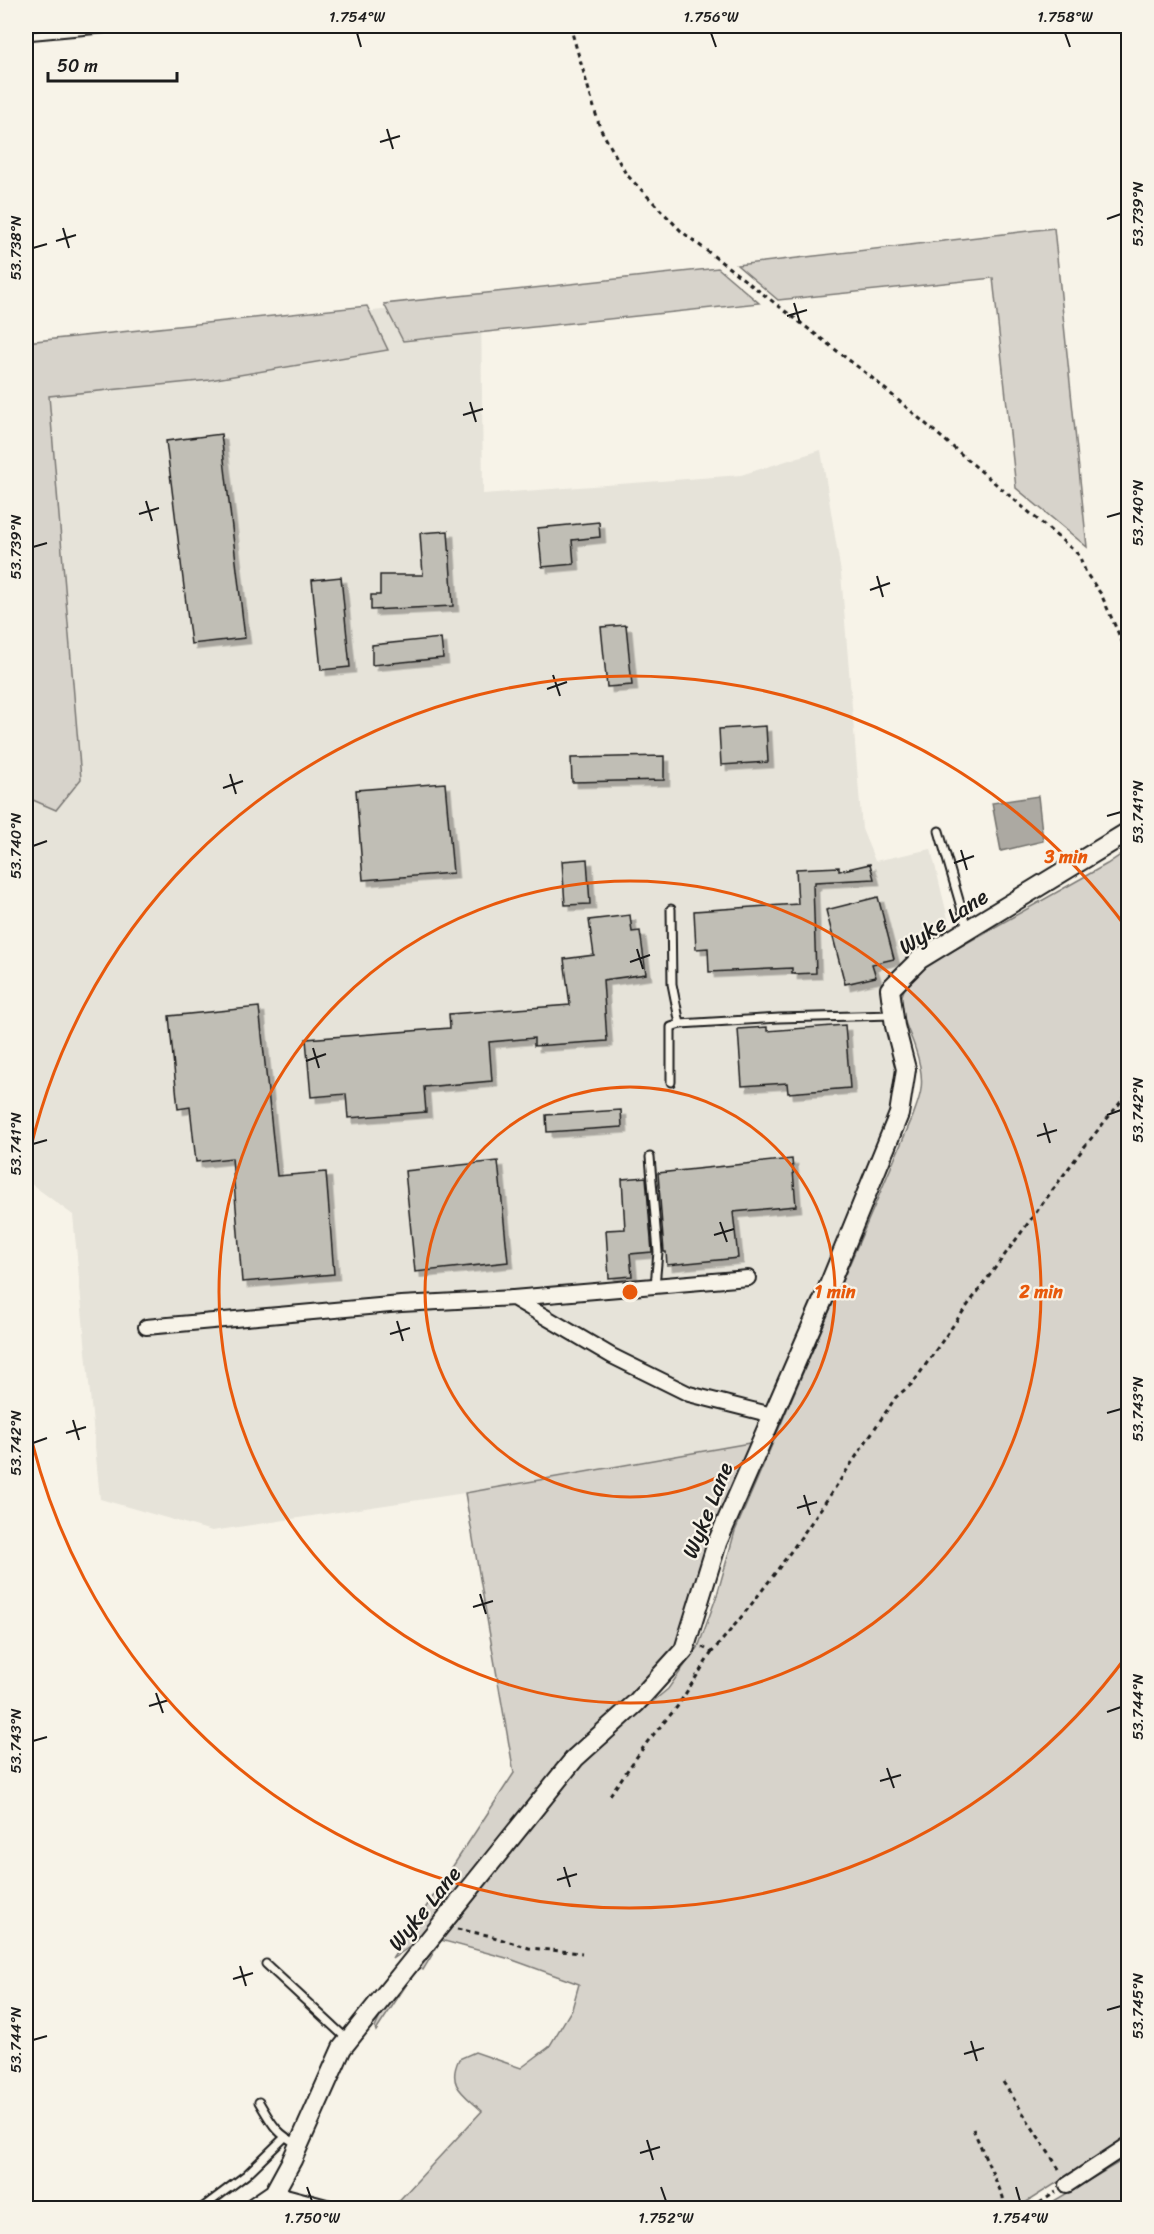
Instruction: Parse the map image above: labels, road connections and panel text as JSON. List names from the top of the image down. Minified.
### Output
{"streets":{"street":["Wyke Lane"]},"scale_bar":"50 m","coordinates":["1.754°W","1.756°W","1.758°W","53.739°N","53.738°N","53.740°N","53.741°N","53.742°N","53.743°N","53.744°N","53.745°N","1.750°W","1.752°W"],"rings":["3 min","1 min","2 min"]}
